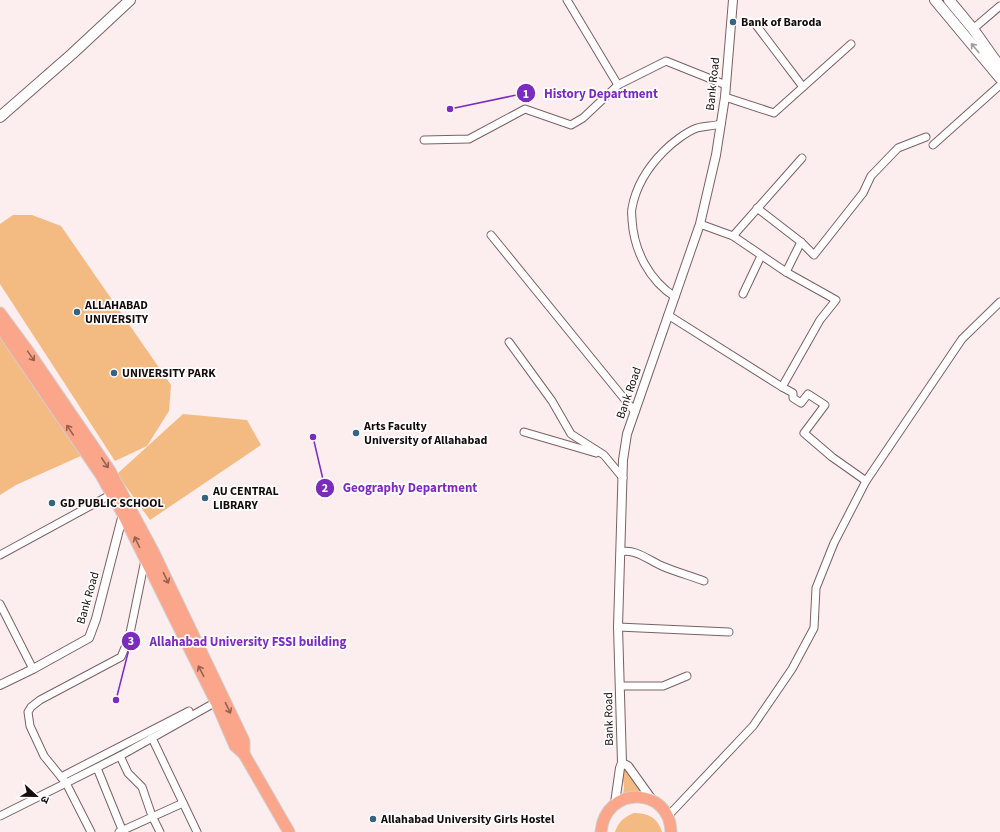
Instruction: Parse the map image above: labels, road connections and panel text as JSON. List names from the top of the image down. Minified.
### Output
{"streets":{"street":["Bank Road"]},"places":["Bank of Baroda","History Department","ALLAHABAD UNIVERSITY","UNIVERSITY PARK","Arts Faculty University of Allahabad","Geography Department","AU CENTRAL LIBRARY","GD PUBLIC SCHOOL","Allahabad University FSSI building","Allahabad University Girls Hostel"],"north":"right"}
